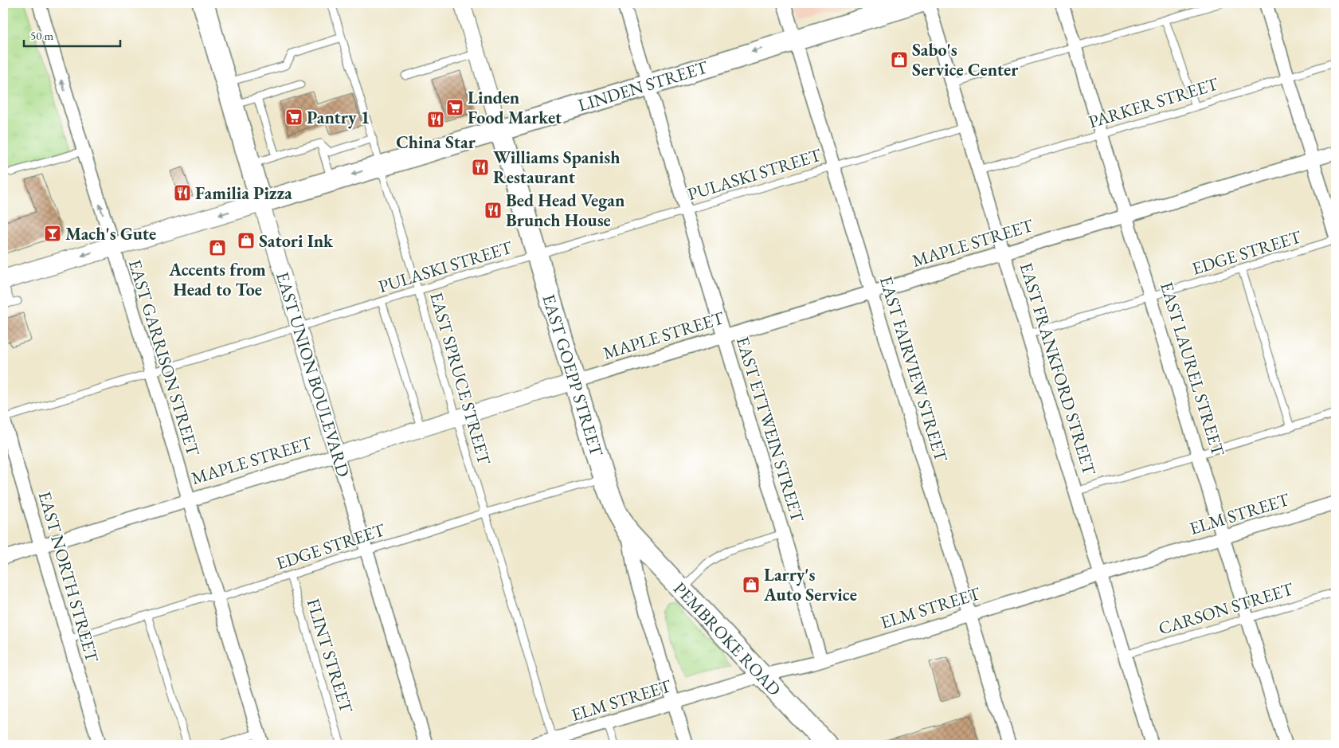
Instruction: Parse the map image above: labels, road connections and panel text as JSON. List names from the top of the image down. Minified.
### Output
{"streets":{"main road":["LINDEN STREET","EAST UNION BOULEVARD","EAST GOEPP STREET","PEMBROKE ROAD"],"street":["MAPLE STREET","EAST GARRISON STREET","EAST FAIRVIEW STREET","EAST FRANKFORD STREET","EAST LAUREL STREET","EAST ETTWEIN STREET","ELM STREET","EAST NORTH STREET"],"lane":["PARKER STREET","PULASKI STREET","EDGE STREET","EAST SPRUCE STREET","CARSON STREET","FLINT STREET"]},"crossings":[["LINDEN STREET","EAST GARRISON STREET"],["LINDEN STREET","EAST FAIRVIEW STREET"],["LINDEN STREET","EAST UNION BOULEVARD"],["LINDEN STREET","EAST GOEPP STREET"],["LINDEN STREET","EAST SPRUCE STREET"],["LINDEN STREET","EAST ETTWEIN STREET"],["PARKER STREET","EAST FRANKFORD STREET"],["PARKER STREET","EAST LAUREL STREET"],["PULASKI STREET","EAST GARRISON STREET"],["PULASKI STREET","EAST FAIRVIEW STREET"],["PULASKI STREET","EAST FRANKFORD STREET"],["PULASKI STREET","EAST UNION BOULEVARD"],["PULASKI STREET","EAST GOEPP STREET"],["PULASKI STREET","EAST SPRUCE STREET"],["PULASKI STREET","EAST ETTWEIN STREET"],["PULASKI STREET","EAST NORTH STREET"],["MAPLE STREET","EAST GARRISON STREET"],["MAPLE STREET","EAST FAIRVIEW STREET"],["MAPLE STREET","EAST FRANKFORD STREET"],["MAPLE STREET","EAST LAUREL STREET"],["MAPLE STREET","EAST UNION BOULEVARD"],["MAPLE STREET","EAST GOEPP STREET"],["MAPLE STREET","EAST SPRUCE STREET"],["MAPLE STREET","EAST ETTWEIN STREET"],["MAPLE STREET","EAST NORTH STREET"],["EDGE STREET","EAST GARRISON STREET"],["EDGE STREET","EAST FRANKFORD STREET"],["EDGE STREET","EAST LAUREL STREET"],["EDGE STREET","EAST UNION BOULEVARD"],["EDGE STREET","EAST GOEPP STREET"],["EDGE STREET","EAST SPRUCE STREET"],["EDGE STREET","EAST NORTH STREET"],["EDGE STREET","FLINT STREET"],["EAST FAIRVIEW STREET","ELM STREET"],["EAST FRANKFORD STREET","ELM STREET"],["EAST FRANKFORD STREET","CARSON STREET"],["EAST LAUREL STREET","ELM STREET"],["EAST LAUREL STREET","CARSON STREET"],["EAST GOEPP STREET","ELM STREET"],["EAST GOEPP STREET","PEMBROKE ROAD"],["EAST SPRUCE STREET","ELM STREET"],["EAST ETTWEIN STREET","ELM STREET"],["ELM STREET","PEMBROKE ROAD"]],"one_way":["LINDEN STREET"],"places":{"shop":["Sabo's Service Center","Satori Ink","Accents from Head to Toe","Larry's Auto Service"],"supermarket":["Linden Food Market","Pantry 1"],"restaurant":["China Star","Williams Spanish Restaurant","Familia Pizza","Bed Head Vegan Brunch House"],"bar":["Mach's Gute"]},"scale_bar":"50 m"}
